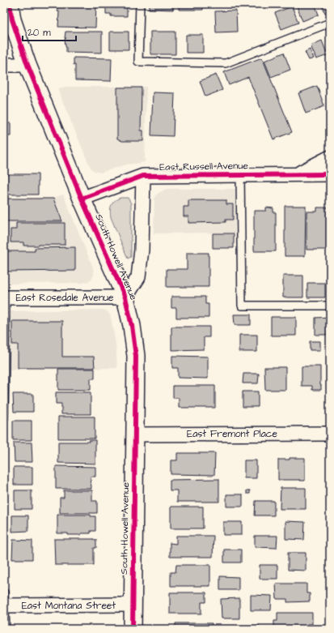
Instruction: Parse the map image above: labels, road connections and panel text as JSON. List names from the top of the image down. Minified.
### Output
{"streets":{"street":["East Russell Avenue","South Howell Avenue","East Rosedale Avenue","East Fremont Place","East Montana Street"]},"crossings":[["East Russell Avenue","South Howell Avenue"],["South Howell Avenue","East Rosedale Avenue"],["South Howell Avenue","East Fremont Place"],["South Howell Avenue","East Montana Street"]],"scale_bar":"20 m"}
